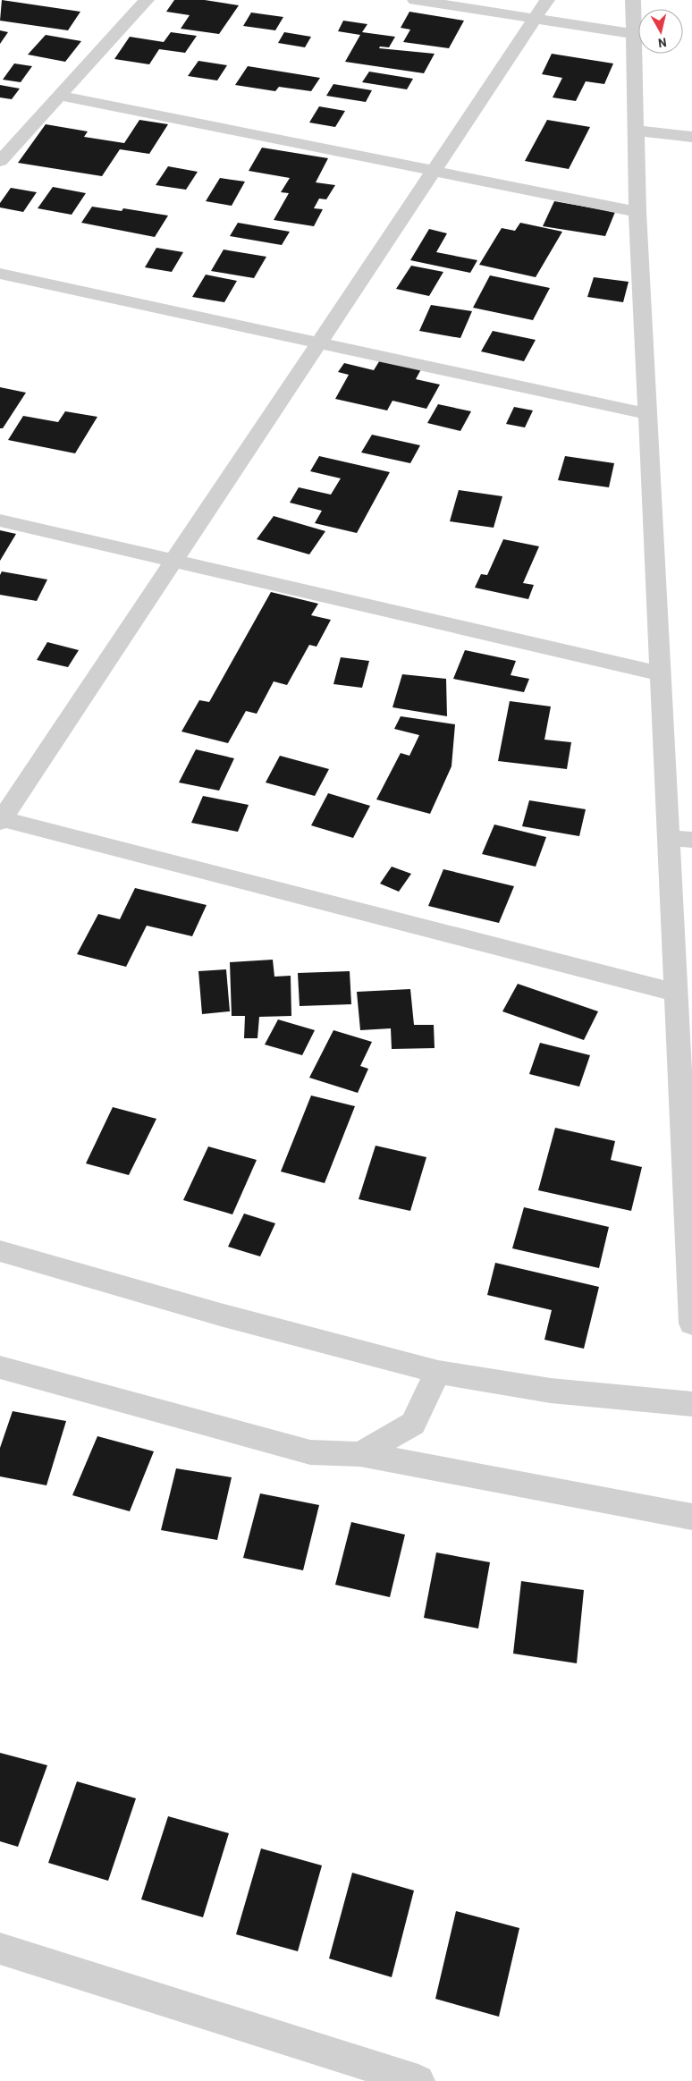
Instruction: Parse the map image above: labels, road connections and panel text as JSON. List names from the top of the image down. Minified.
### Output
{"north":"bottom"}
